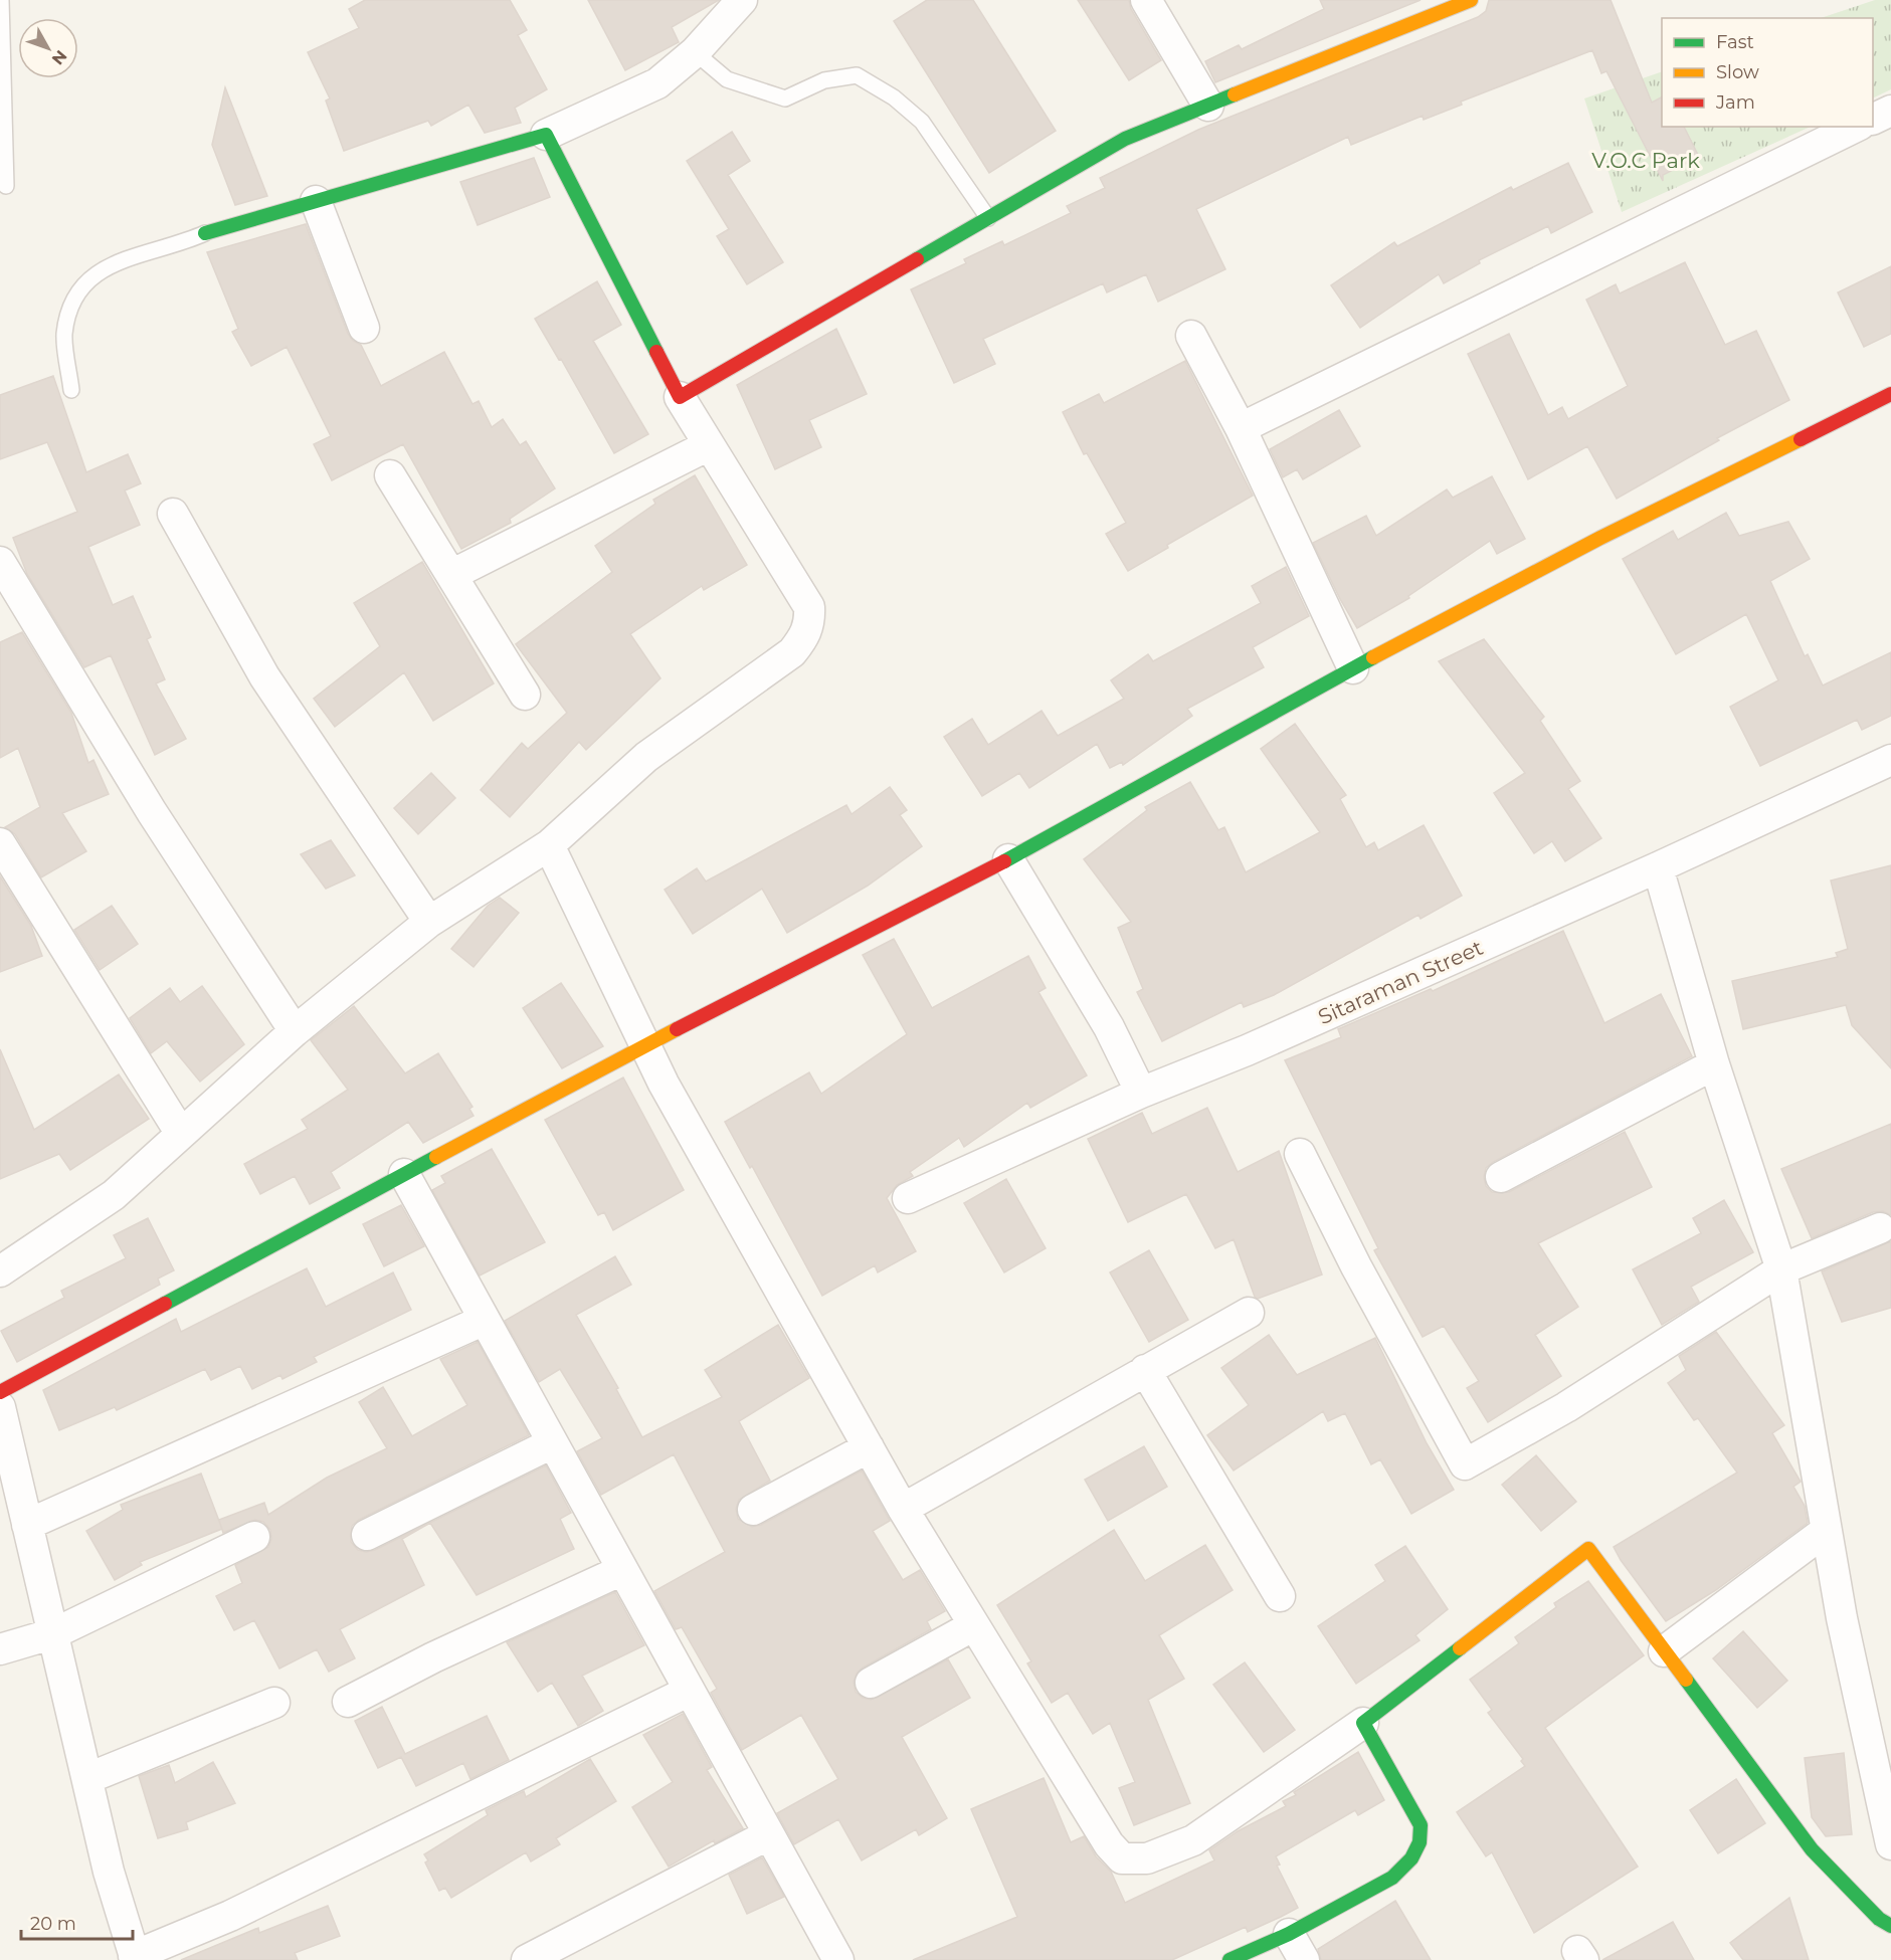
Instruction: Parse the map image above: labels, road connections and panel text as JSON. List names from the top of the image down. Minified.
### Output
{"streets":{"street":["Sitaraman Street"]},"parks":["V.O.C Park"],"legend":["Fast","Slow","Jam"],"scale_bar":"20 m","north":"bottom right"}
